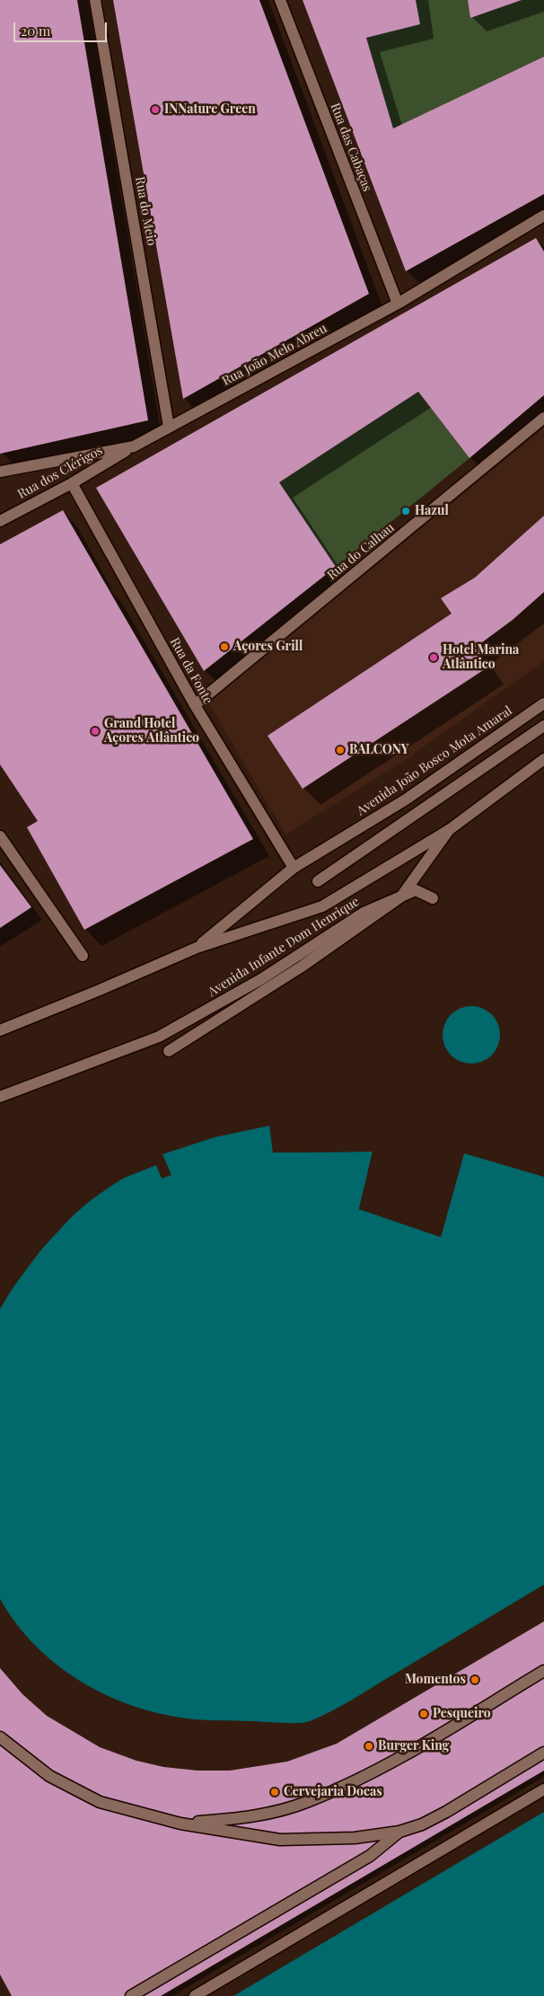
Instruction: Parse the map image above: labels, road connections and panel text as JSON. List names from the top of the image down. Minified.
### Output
{"streets":{"street":["Rua das Cabaças","Rua do Meio","Rua João Melo Abreu","Rua dos Clérigos","Rua do Calhau","Rua da Fonte","Avenida João Bosco Mota Amaral","Avenida Infante Dom Henrique"]},"crossings":[["Rua das Cabaças","Rua João Melo Abreu"],["Rua do Meio","Rua João Melo Abreu"],["Rua João Melo Abreu","Rua dos Clérigos"],["Rua dos Clérigos","Rua da Fonte"],["Rua do Calhau","Rua da Fonte"],["Rua da Fonte","Avenida João Bosco Mota Amaral"],["Rua da Fonte","Avenida Infante Dom Henrique"],["Avenida João Bosco Mota Amaral","Avenida Infante Dom Henrique"]],"places":["INNature Green","Hazul","Açores Grill","Hotel Marina Atlântico","Grand Hotel Açores Atlântico","BALCONY","Momentos","Pesqueiro","Burger King","Cervejaria Docas"],"scale_bar":"20 m"}
